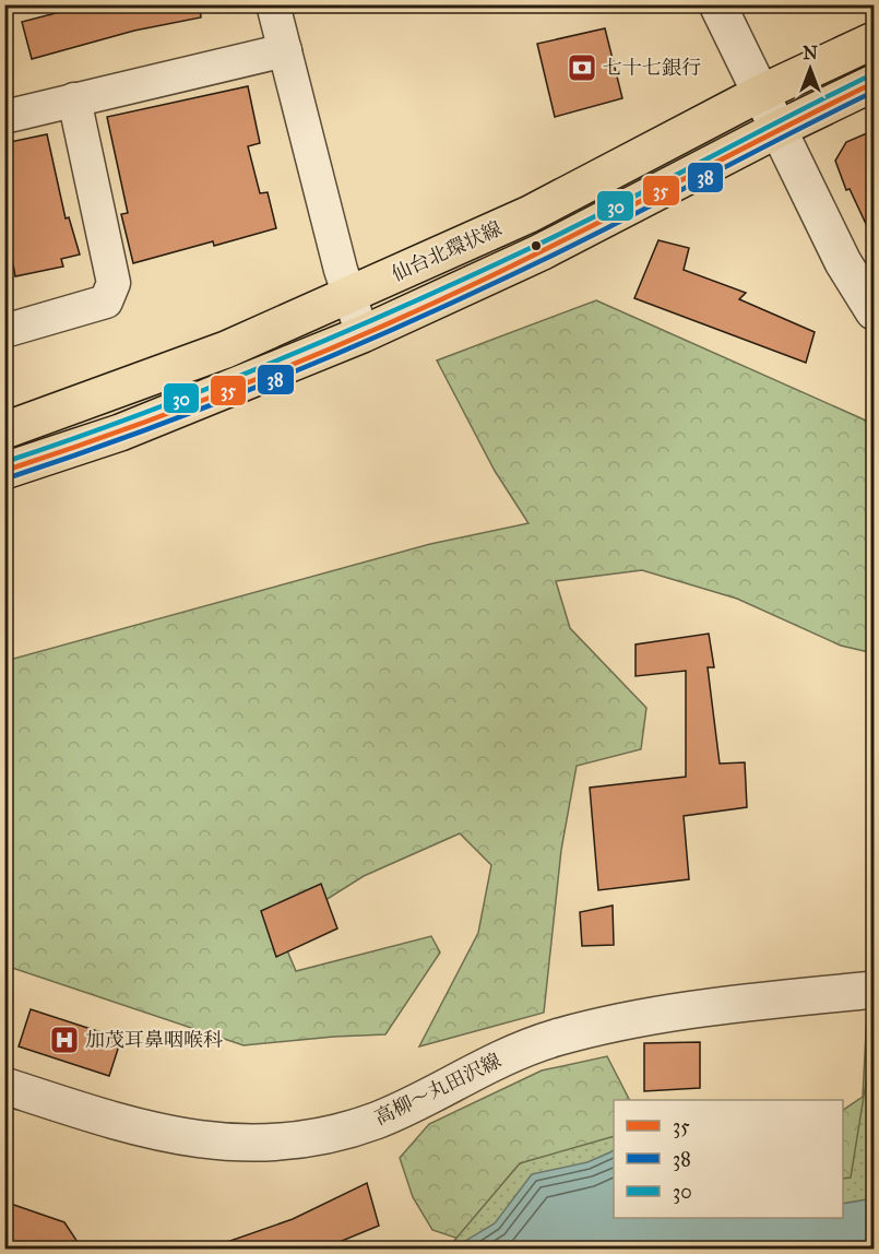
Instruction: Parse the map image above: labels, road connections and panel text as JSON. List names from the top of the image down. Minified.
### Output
{"streets":{"main road":["仙台北環状線"],"street":["高柳～丸田沢線"]},"places":{"bank":["七十七銀行"],"hospital":["加茂耳鼻咽喉科"]},"lines":["transit line 30","transit line 35","transit line 38"],"legend":["35","38","30"],"north":"top"}
